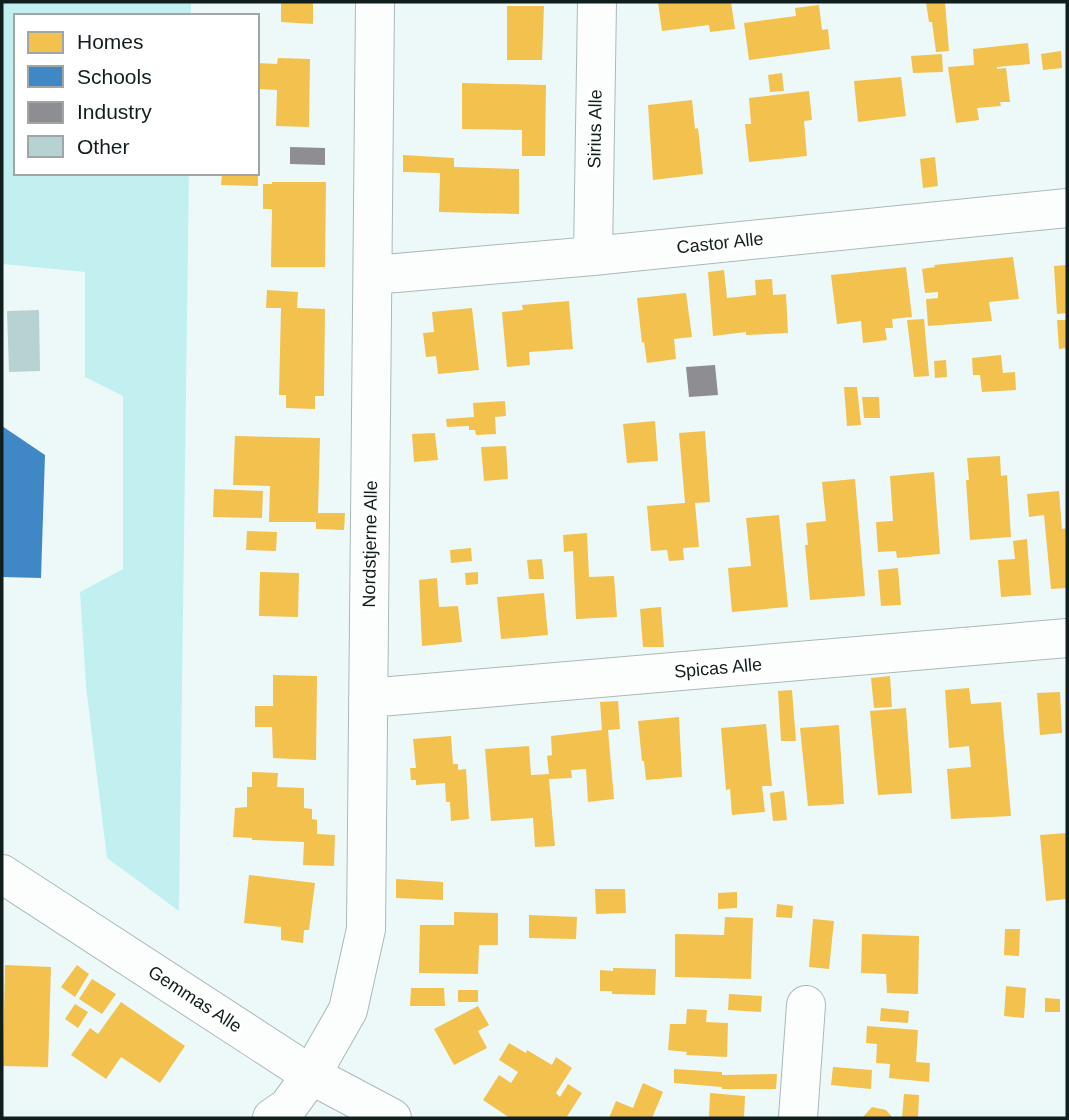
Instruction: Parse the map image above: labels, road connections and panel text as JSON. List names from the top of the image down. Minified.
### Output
{"streets":{"street":["Sirius Alle","Castor Alle","Nordstjerne Alle","Spicas Alle","Gemmas Alle"]},"crossings":[["Sirius Alle","Castor Alle"],["Castor Alle","Nordstjerne Alle"],["Nordstjerne Alle","Spicas Alle"],["Nordstjerne Alle","Gemmas Alle"]],"legend":["Homes","Schools","Industry","Other"]}
